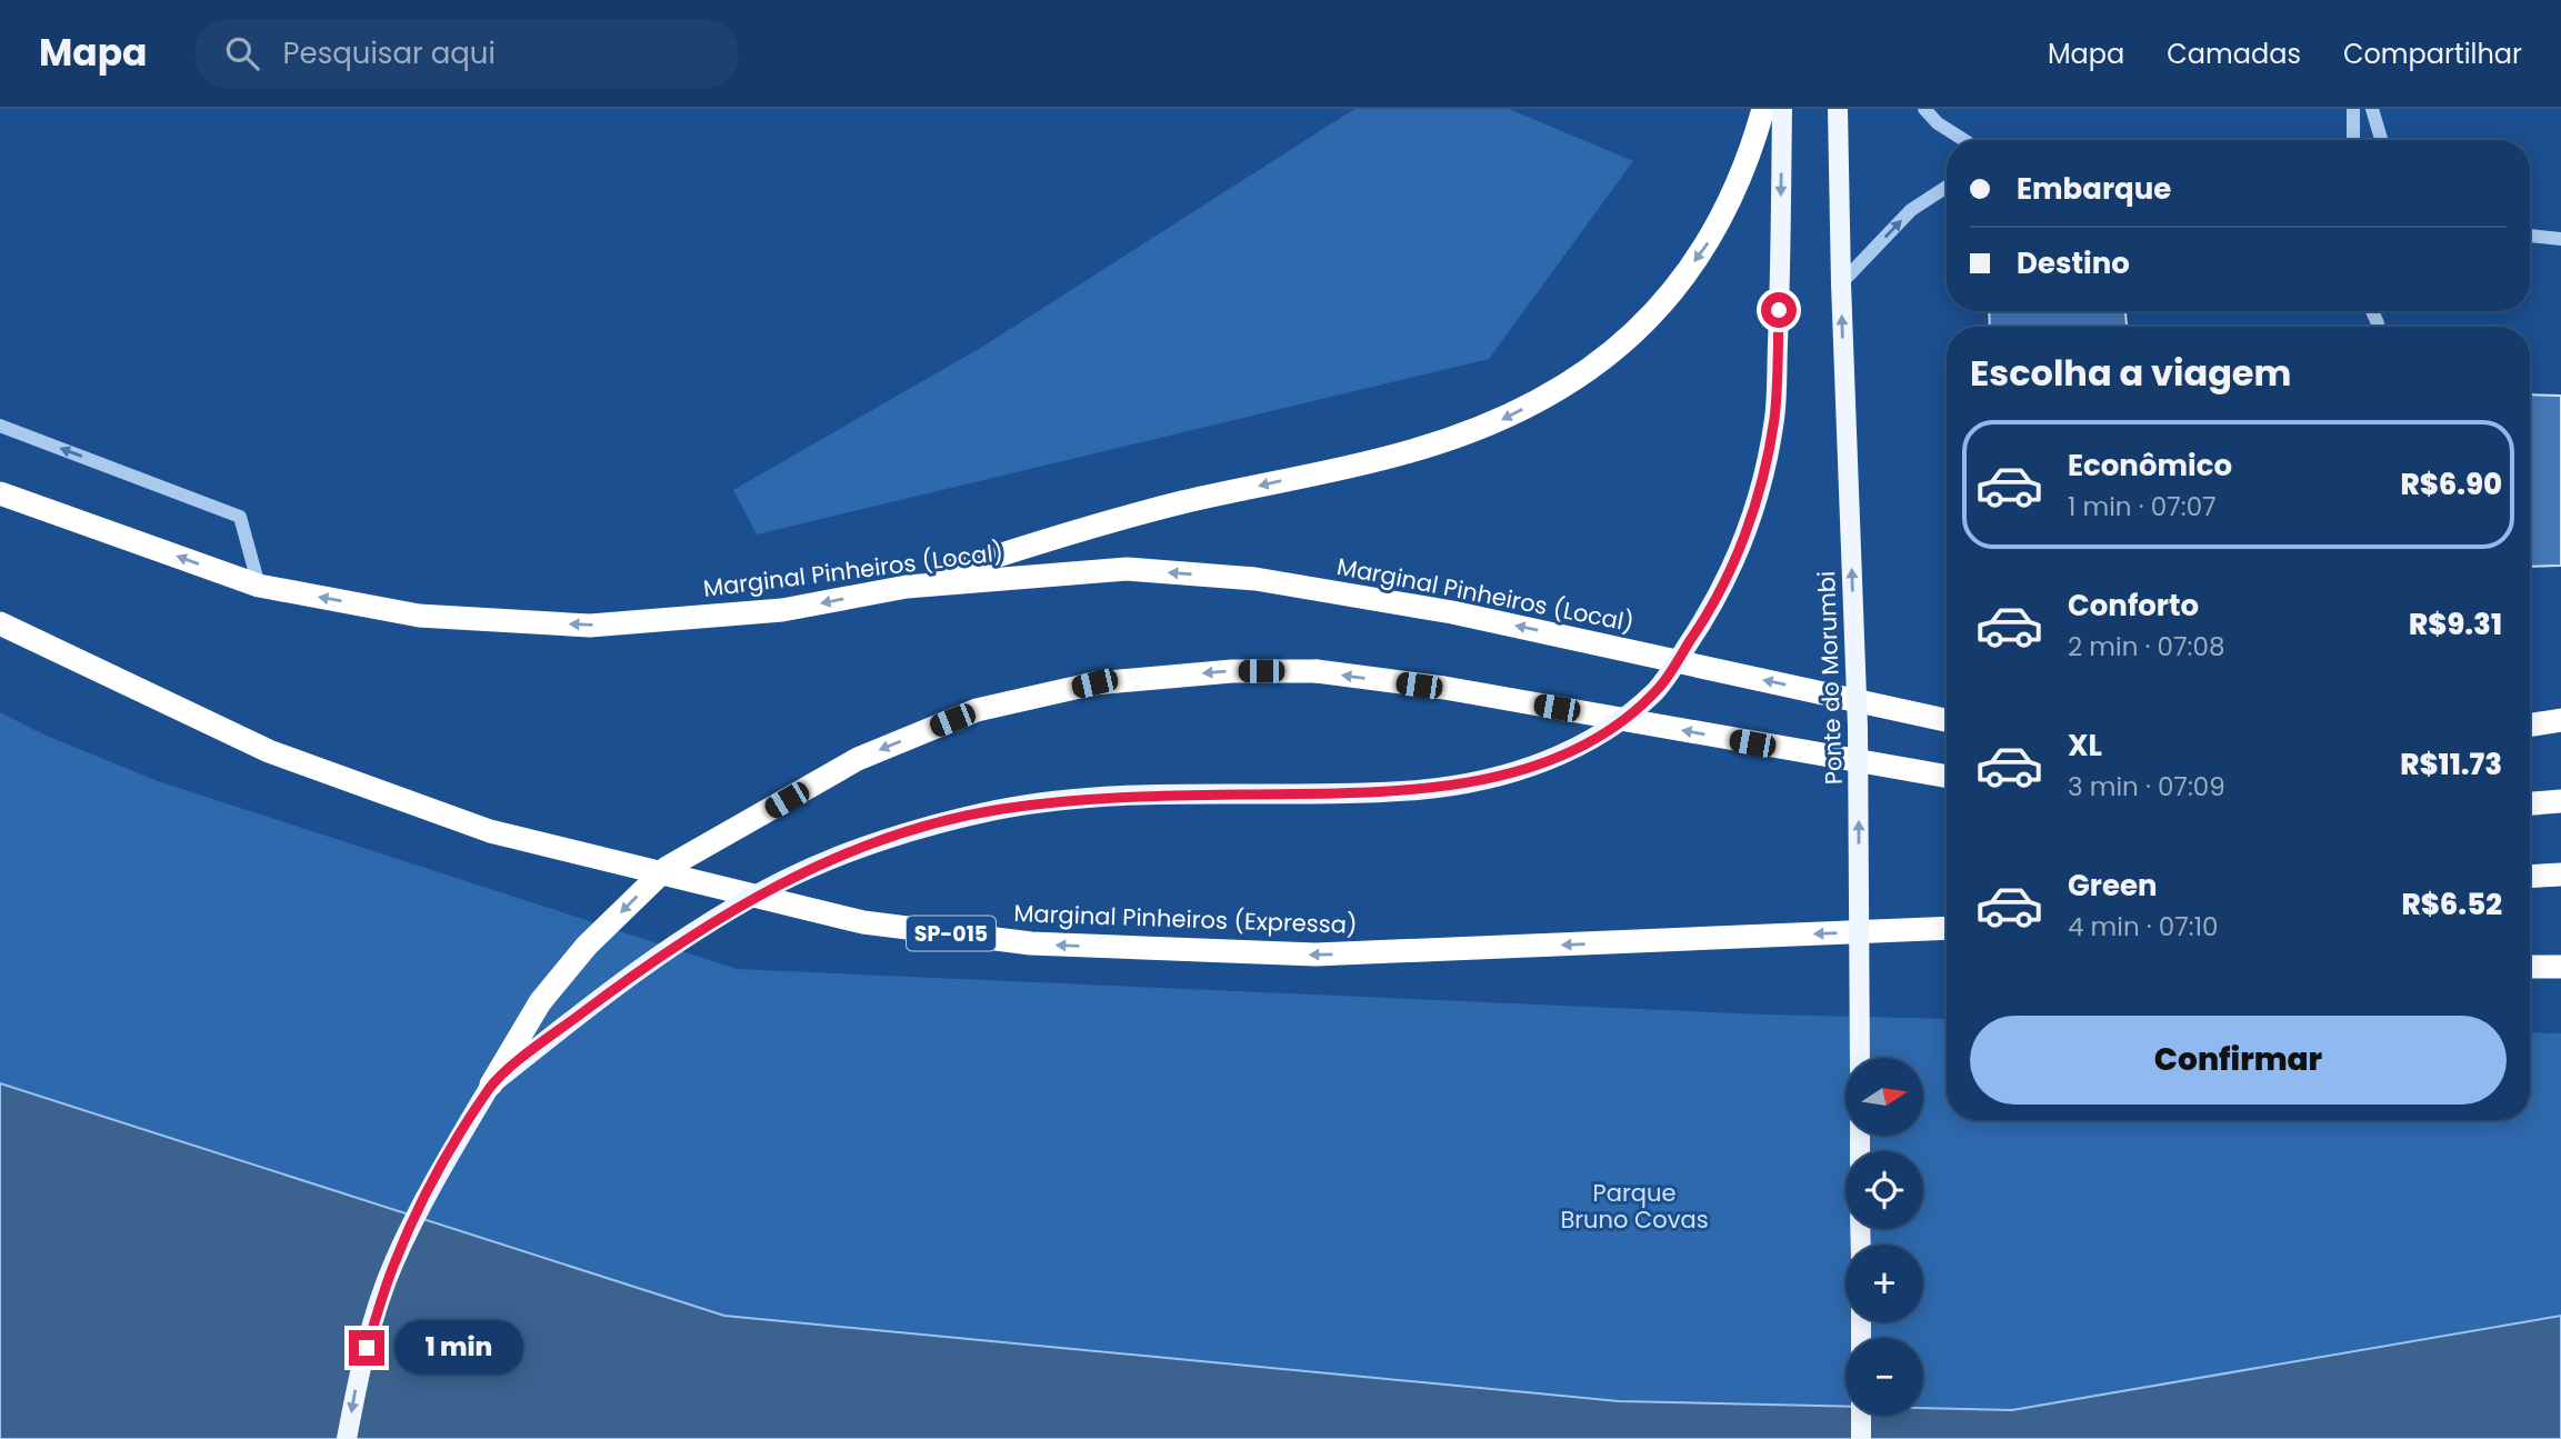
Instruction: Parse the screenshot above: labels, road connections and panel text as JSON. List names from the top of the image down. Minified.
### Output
{"streets":{"highway":["Marginal Pinheiros (Local)","Marginal Pinheiros (Expressa)","SP-015"],"main road":["Ponte do Morumbi"]},"one_way":["Marginal Pinheiros (Local)","Ponte do Morumbi","Marginal Pinheiros (Expressa)"],"parks":["Parque Bruno Covas"],"north":"right","page":{"header":"Mapa","search":"Pesquisar aqui","nav":["Mapa","Camadas","Compartilhar"],"banner":["Embarque","Destino"],"heading":"Escolha a viagem","list":[{"name":"Econômico","note":"1 min · 07:07","value":"R$6.90"},{"name":"Conforto","note":"2 min · 07:08","value":"R$9.31"},{"name":"XL","note":"3 min · 07:09","value":"R$11.73"},{"name":"Green","note":"4 min · 07:10","value":"R$6.52"}],"buttons":"Confirmar","map_buttons":["+","−"],"bubble":"1 min"}}
